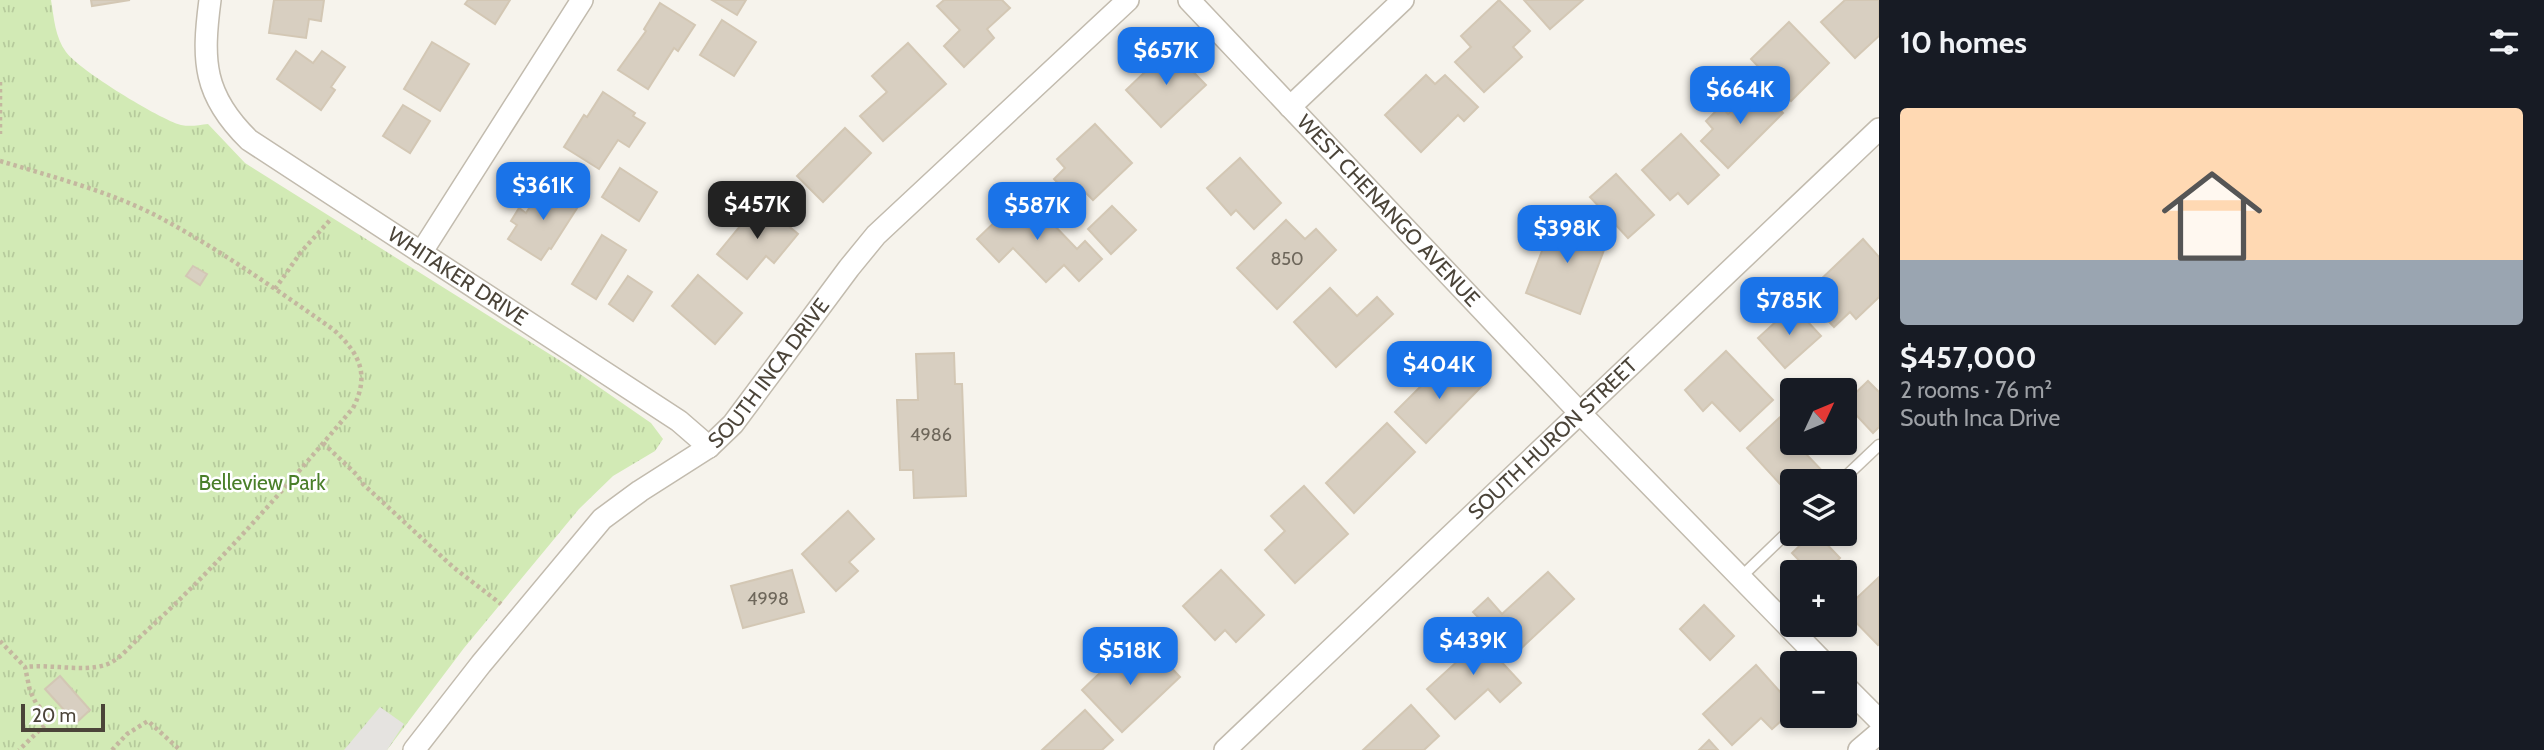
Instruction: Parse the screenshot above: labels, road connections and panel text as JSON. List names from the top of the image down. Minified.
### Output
{"streets":{"street":["WEST CHENANGO AVENUE","WHITAKER DRIVE","SOUTH INCA DRIVE","SOUTH HURON STREET"]},"crossings":[["WEST CHENANGO AVENUE","SOUTH HURON STREET"],["WHITAKER DRIVE","SOUTH INCA DRIVE"]],"parks":["Belleview Park"],"house_numbers":["850","4986","4998"],"scale_bar":"20 m","north":"top right","page":{"heading":"10 homes","price":["$657K","$664K","$361K","$457K","$587K","$398K","$785K","$404K","$439K","$518K"],"list":[{"name":"$457,000","note":"2 rooms · 76 m² · South Inca Drive"}],"map_buttons":["+","−"],"scale":"20 m"}}
